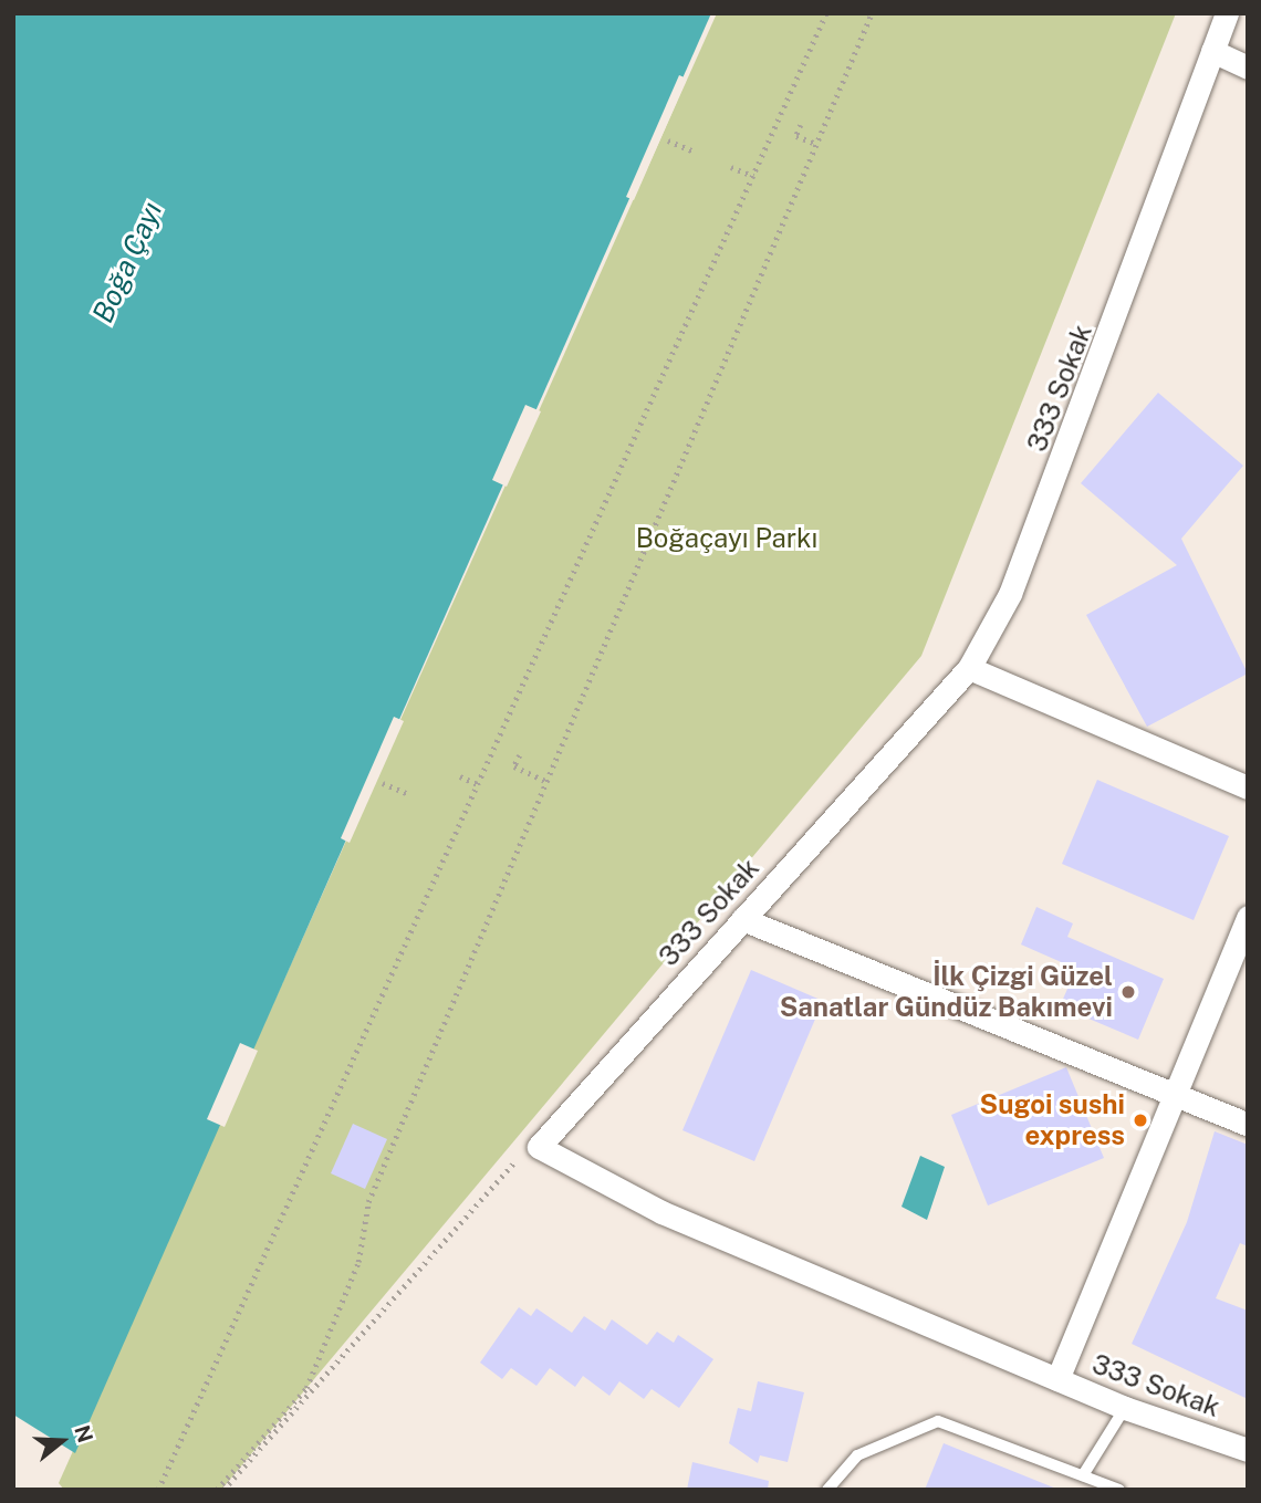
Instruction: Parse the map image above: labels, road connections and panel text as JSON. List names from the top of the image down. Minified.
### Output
{"streets":{"street":["333 Sokak"]},"water":["Boğa Çayı"],"parks":["Boğaçayı Parkı"],"places":["İlk Çizgi Güzel Sanatlar Gündüz Bakımevi","Sugoi sushi express"],"north":"right"}
